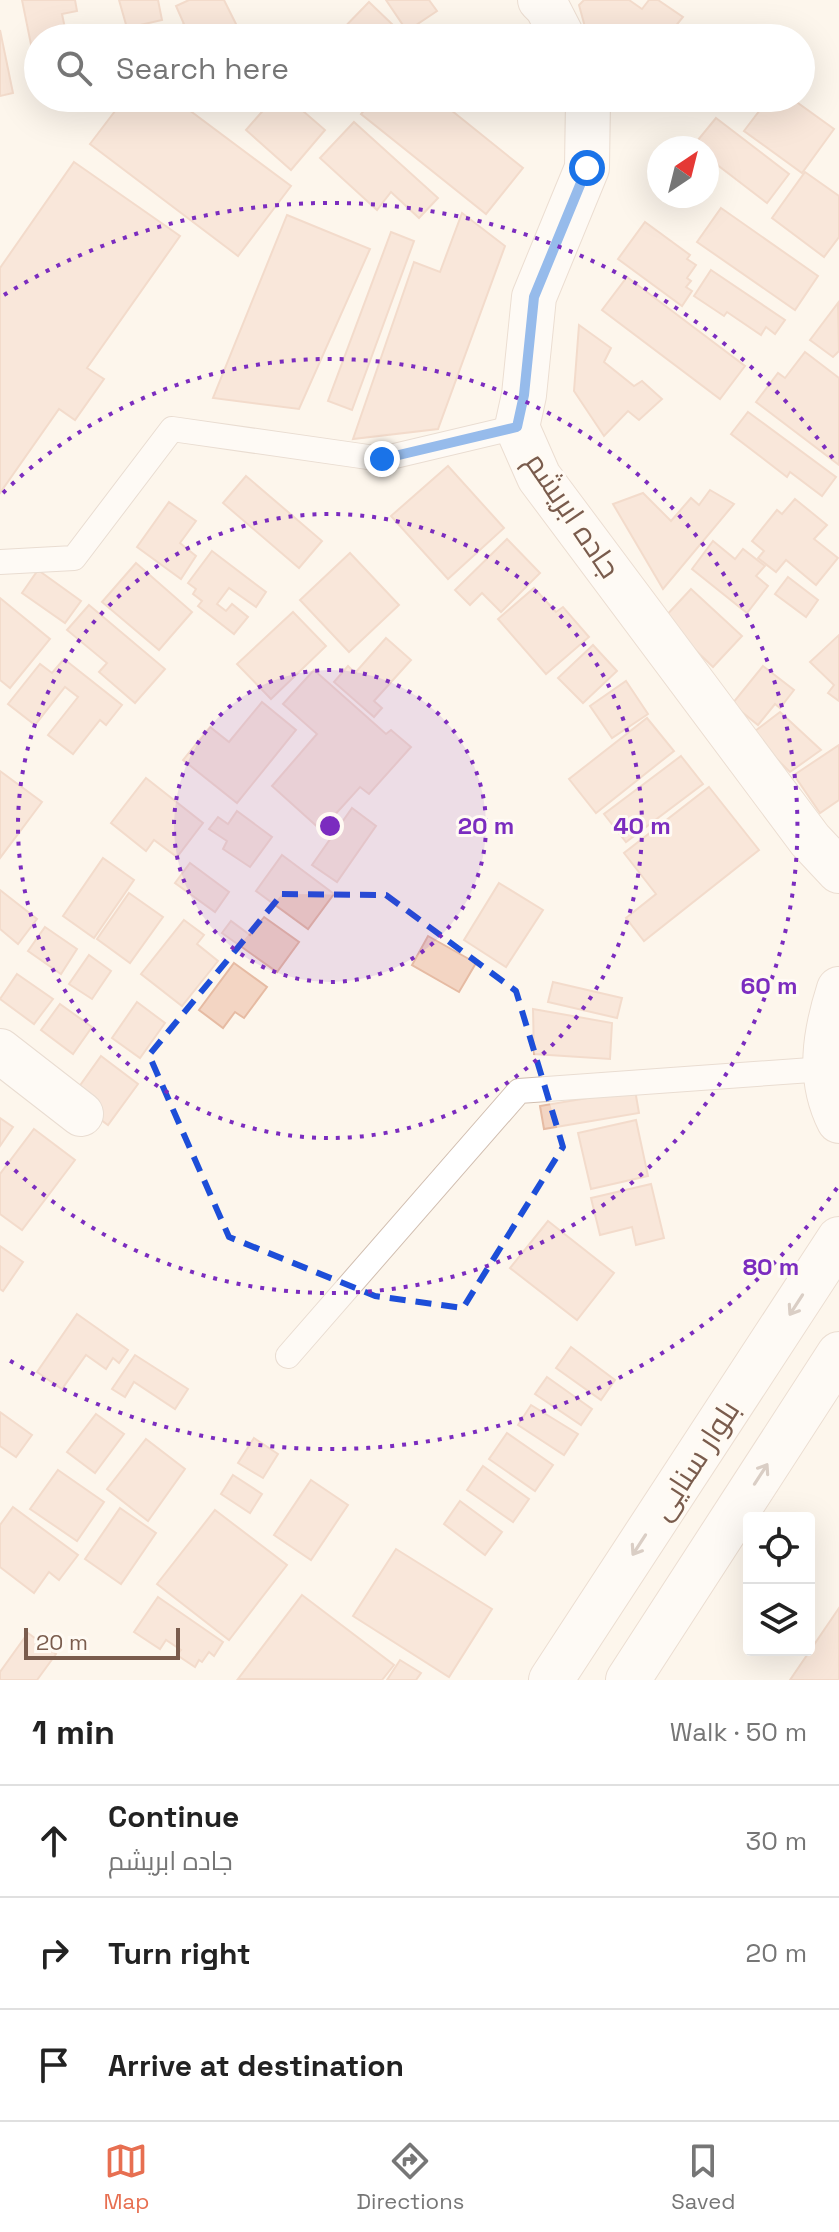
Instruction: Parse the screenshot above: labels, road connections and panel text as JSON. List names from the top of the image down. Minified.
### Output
{"streets":{"main road":["جاده ابریشم","بلوار سنایی"]},"scale_bar":"20 m","north":"top right","page":{"search":"Search here","scale":"20 m","heading":["1 min","Walk · 50 m"],"list":[["Continue","جاده ابریشم","30 m"],["Turn right","20 m"],"Arrive at destination"],"nav":["Map","Directions","Saved"]},"rings":["20 m","40 m","60 m","80 m"]}
